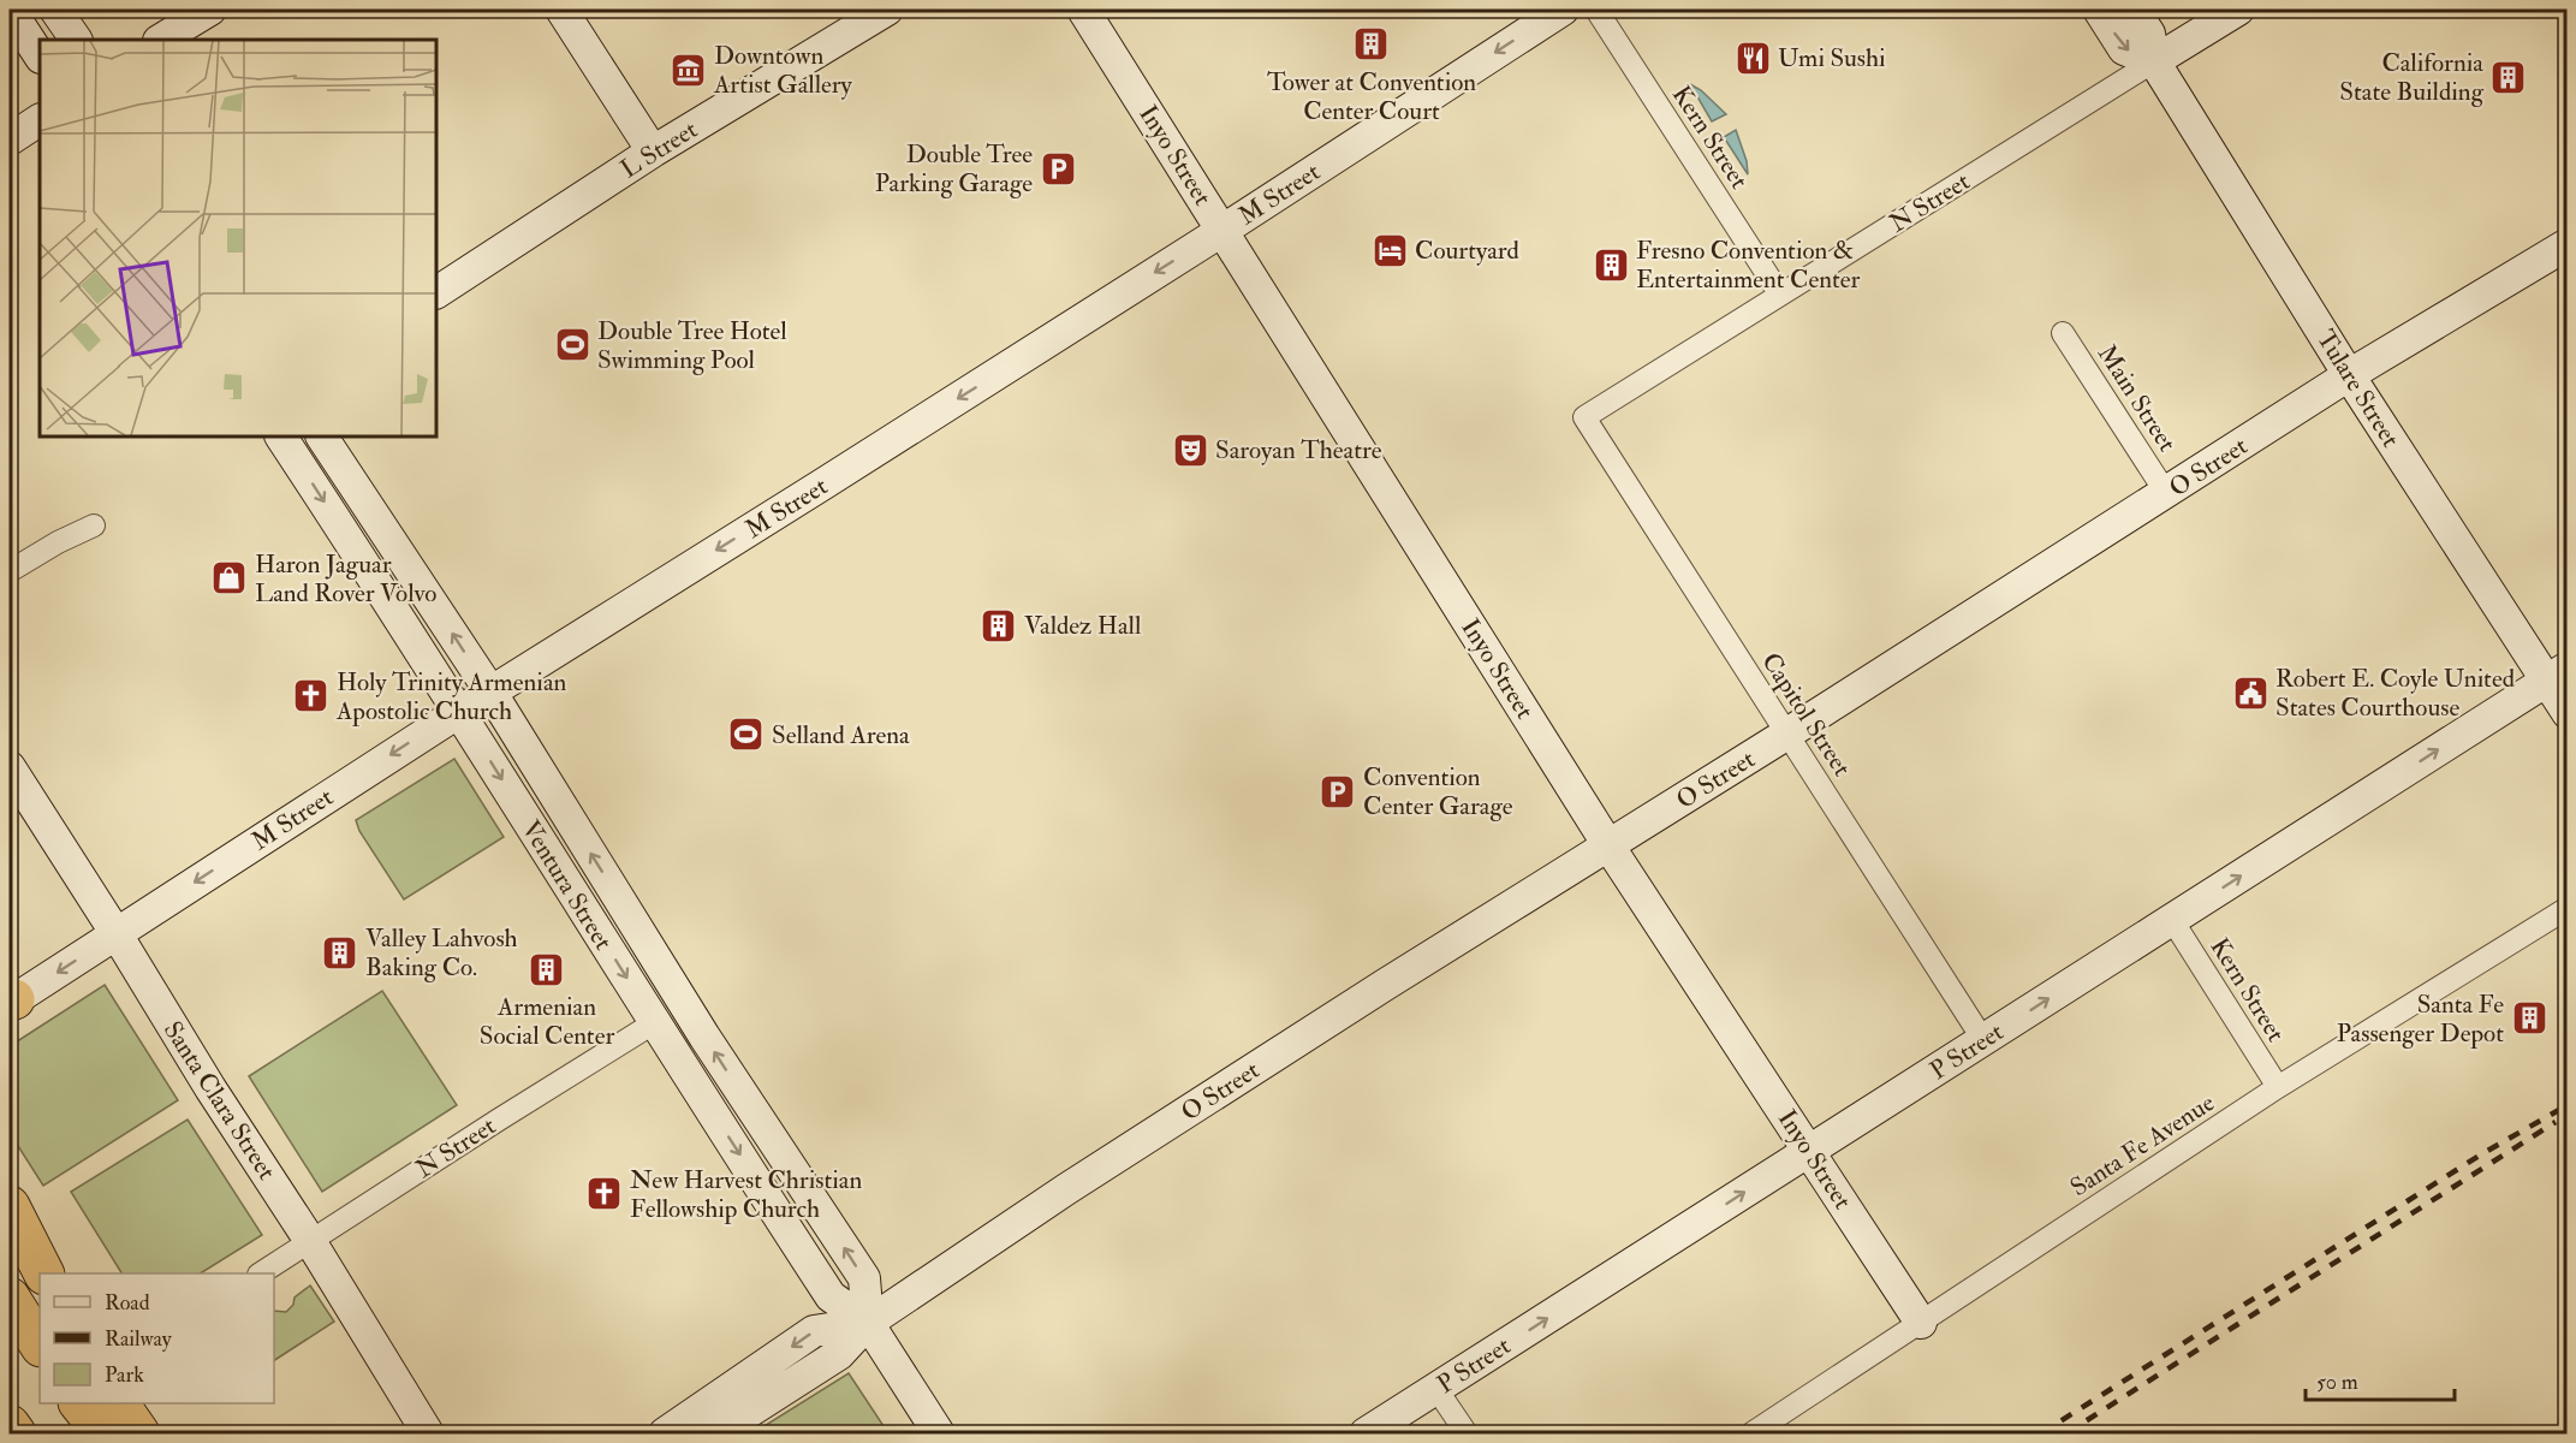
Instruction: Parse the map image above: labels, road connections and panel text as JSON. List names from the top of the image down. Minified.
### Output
{"streets":{"main road":["L Street","Inyo Street","M Street","N Street","Tulare Street","O Street","Ventura Street","P Street","Santa Clara Street"],"street":["Kern Street","Main Street","Capitol Street","Santa Fe Avenue"]},"crossings":[["Kern Street","N Street"],["Kern Street","P Street"],["Kern Street","Santa Fe Avenue"],["Inyo Street","M Street"],["Inyo Street","O Street"],["Inyo Street","P Street"],["Inyo Street","Santa Fe Avenue"],["M Street","Ventura Street"],["M Street","Santa Clara Street"],["N Street","Tulare Street"],["N Street","Capitol Street"],["N Street","Ventura Street"],["N Street","Santa Clara Street"],["Tulare Street","O Street"],["Tulare Street","P Street"],["Main Street","O Street"],["O Street","Capitol Street"],["O Street","Ventura Street"],["Capitol Street","P Street"]],"one_way":["M Street","P Street"],"places":{"building":["Tower at Convention Center Court","California State Building","Fresno Convention & Entertainment Center","Valdez Hall","Valley Lahvosh Baking Co.","Armenian Social Center","Santa Fe Passenger Depot"],"restaurant":["Umi Sushi"],"museum":["Downtown Artist Gallery"],"parking":["Double Tree Parking Garage","Convention Center Garage"],"hotel":["Courtyard"],"sports":["Double Tree Hotel Swimming Pool","Selland Arena"],"theatre":["Saroyan Theatre"],"shop":["Haron Jaguar Land Rover Volvo"],"public building":["Robert E. Coyle United States Courthouse"],"church":["Holy Trinity Armenian Apostolic Church","New Harvest Christian Fellowship Church"]},"legend":["Road","Railway","Park"],"scale_bar":"50 m"}
